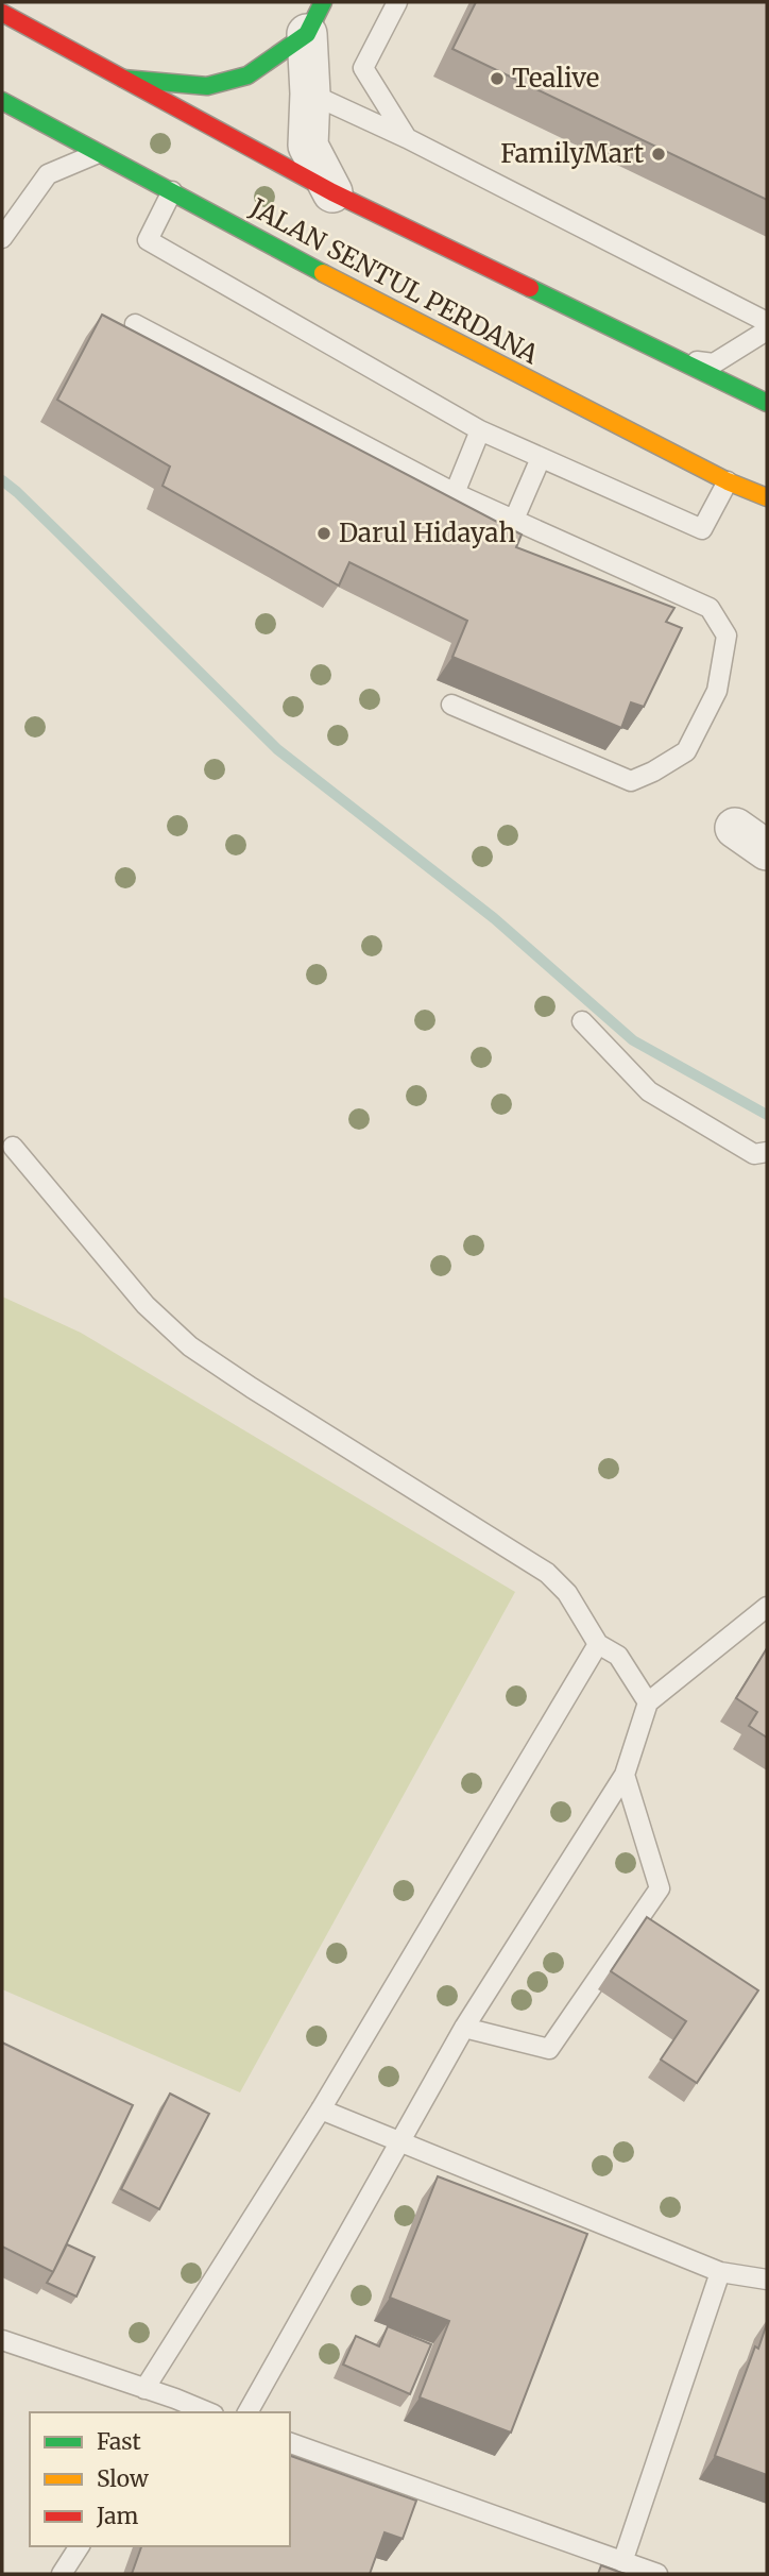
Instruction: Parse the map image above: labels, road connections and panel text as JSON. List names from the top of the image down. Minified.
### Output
{"streets":{"main road":["JALAN SENTUL PERDANA"]},"places":["Tealive","FamilyMart","Darul Hidayah"],"legend":["Fast","Slow","Jam"]}
